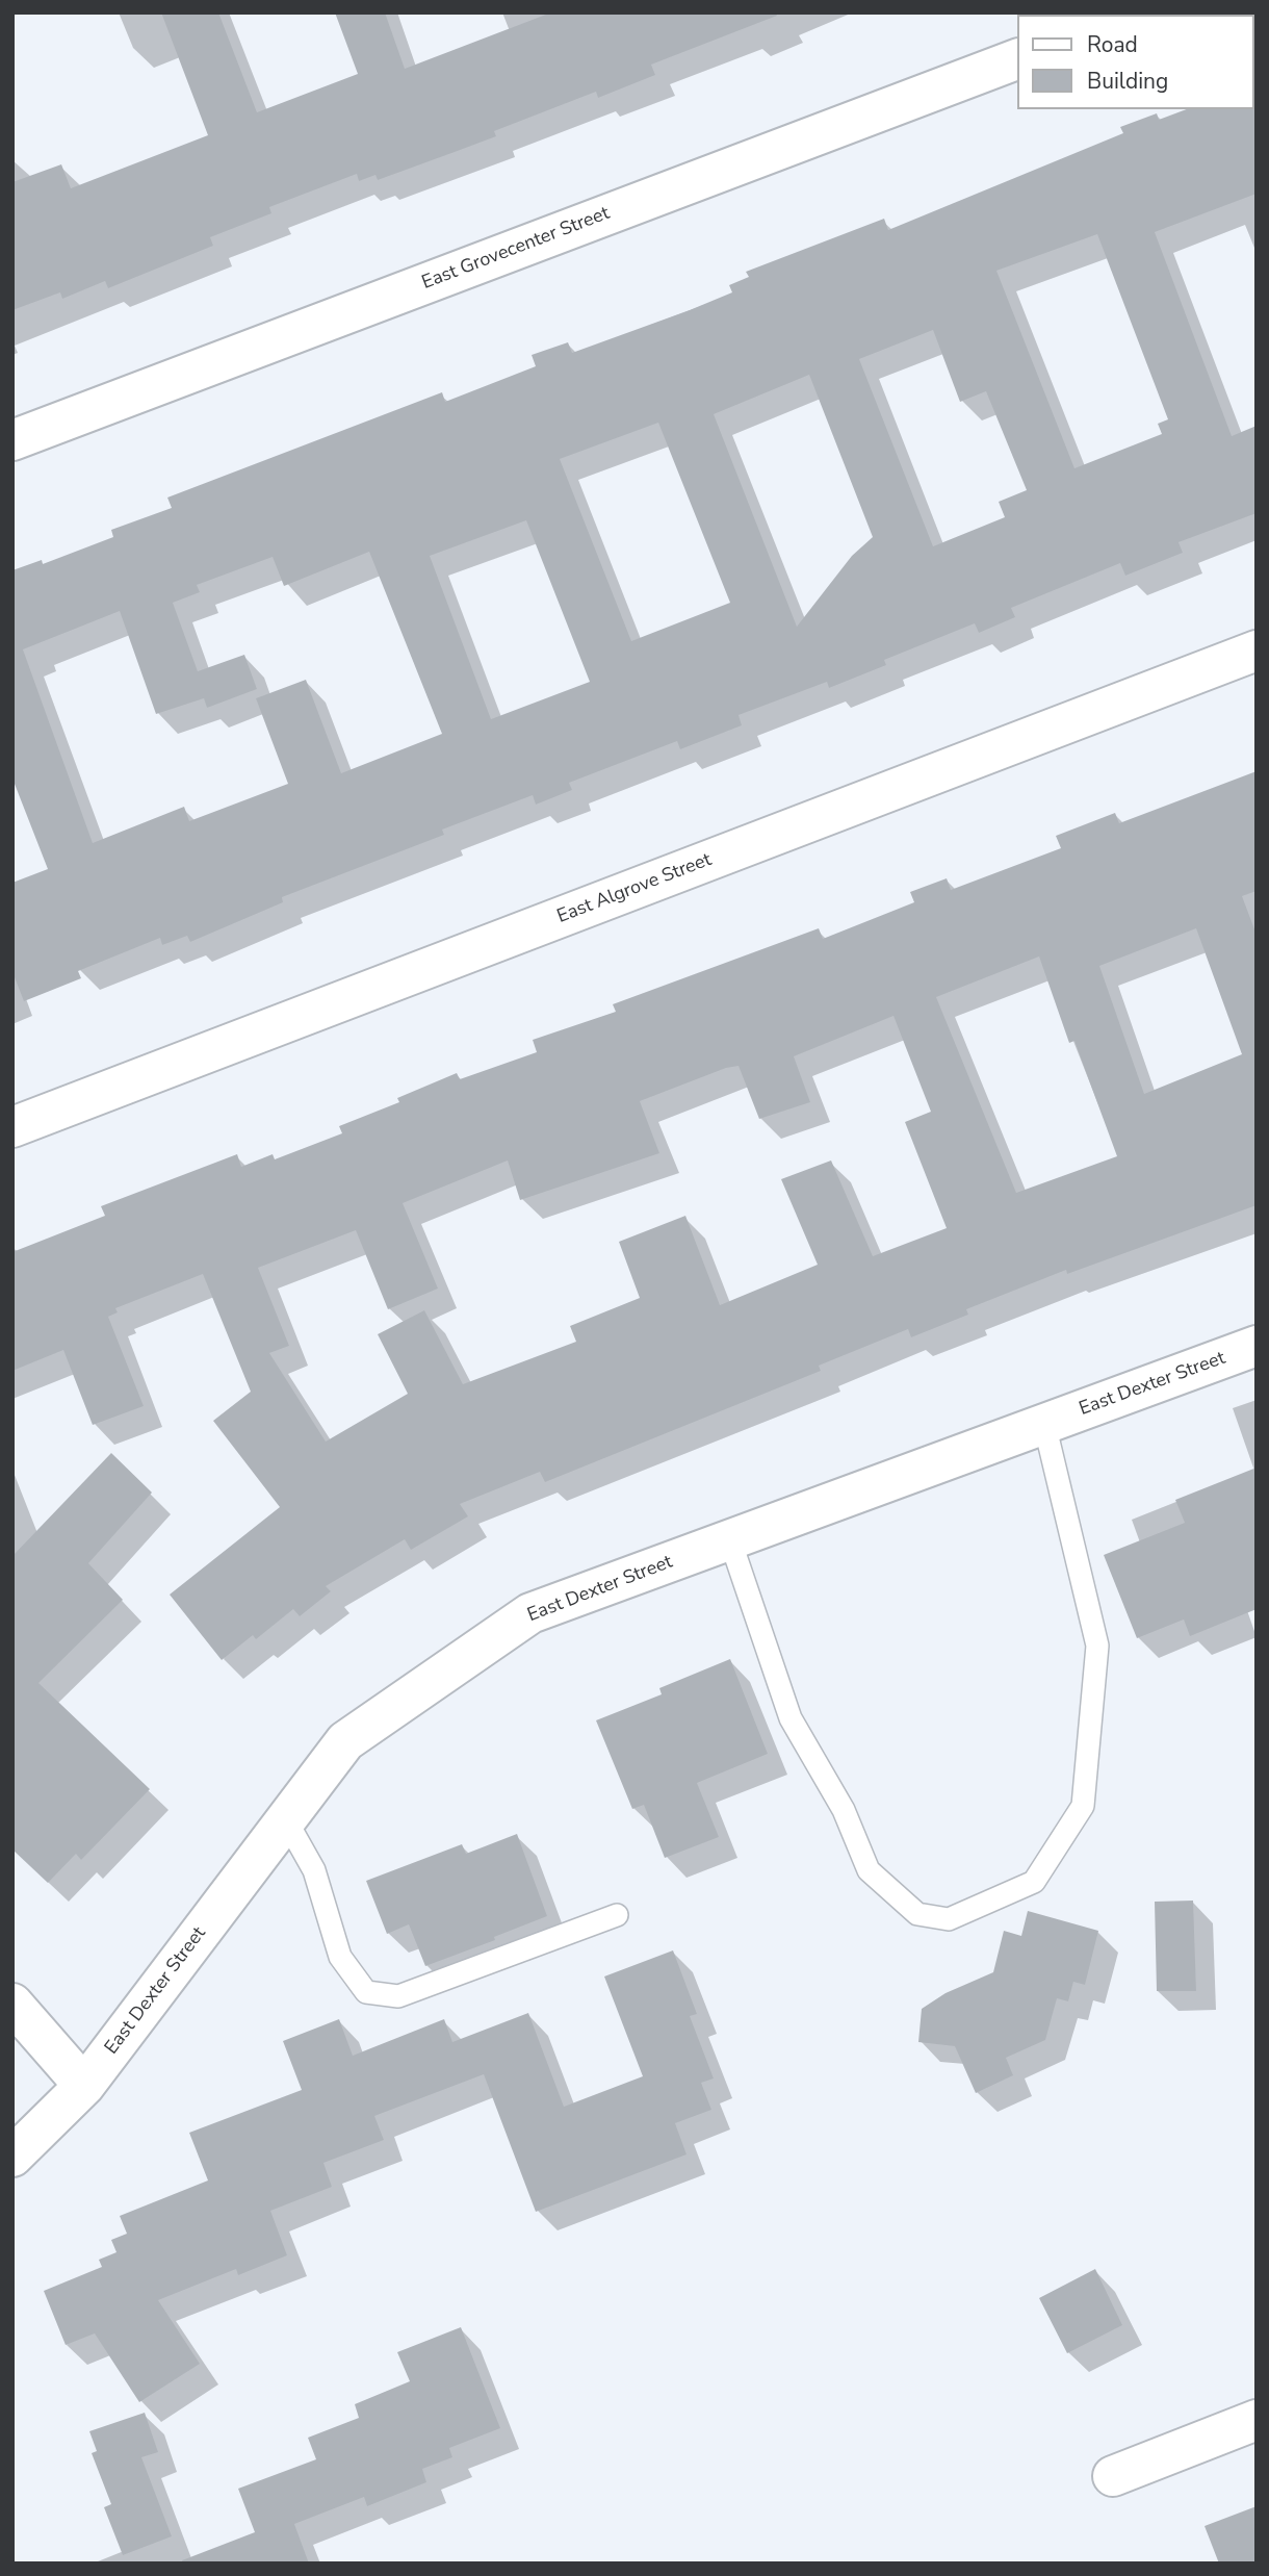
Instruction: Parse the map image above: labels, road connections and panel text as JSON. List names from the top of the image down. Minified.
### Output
{"streets":{"street":["East Grovecenter Street","East Algrove Street","East Dexter Street"]},"legend":["Road","Building"]}
